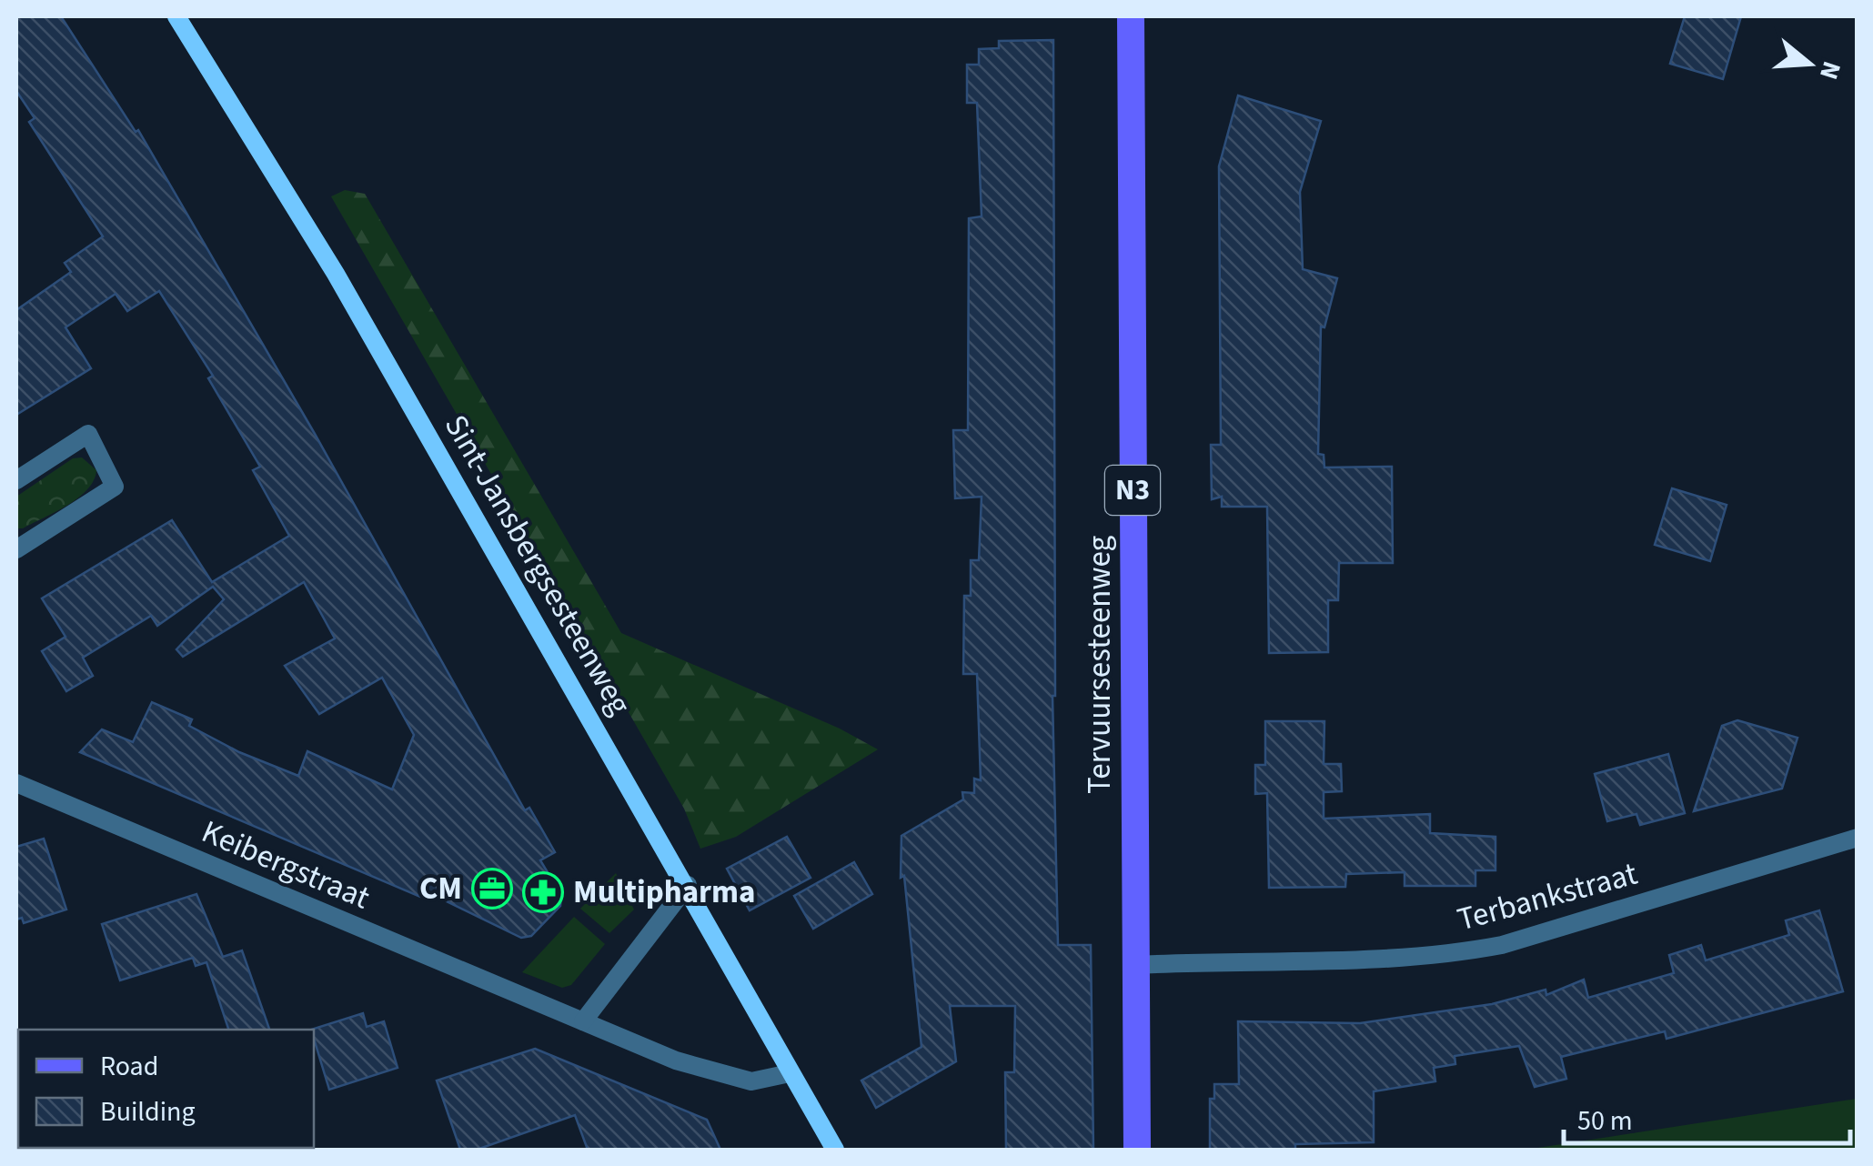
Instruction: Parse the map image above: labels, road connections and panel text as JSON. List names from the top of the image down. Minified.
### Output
{"streets":{"main road":["N3","Sint-Jansbergsesteenweg","Tervuursesteenweg"],"street":["Keibergstraat","Terbankstraat"]},"crossings":[["Sint-Jansbergsesteenweg","Keibergstraat"],["Tervuursesteenweg","Terbankstraat"]],"places":{"office":["CM"],"pharmacy":["Multipharma"]},"legend":["Road","Building"],"scale_bar":"50 m","north":"right"}
